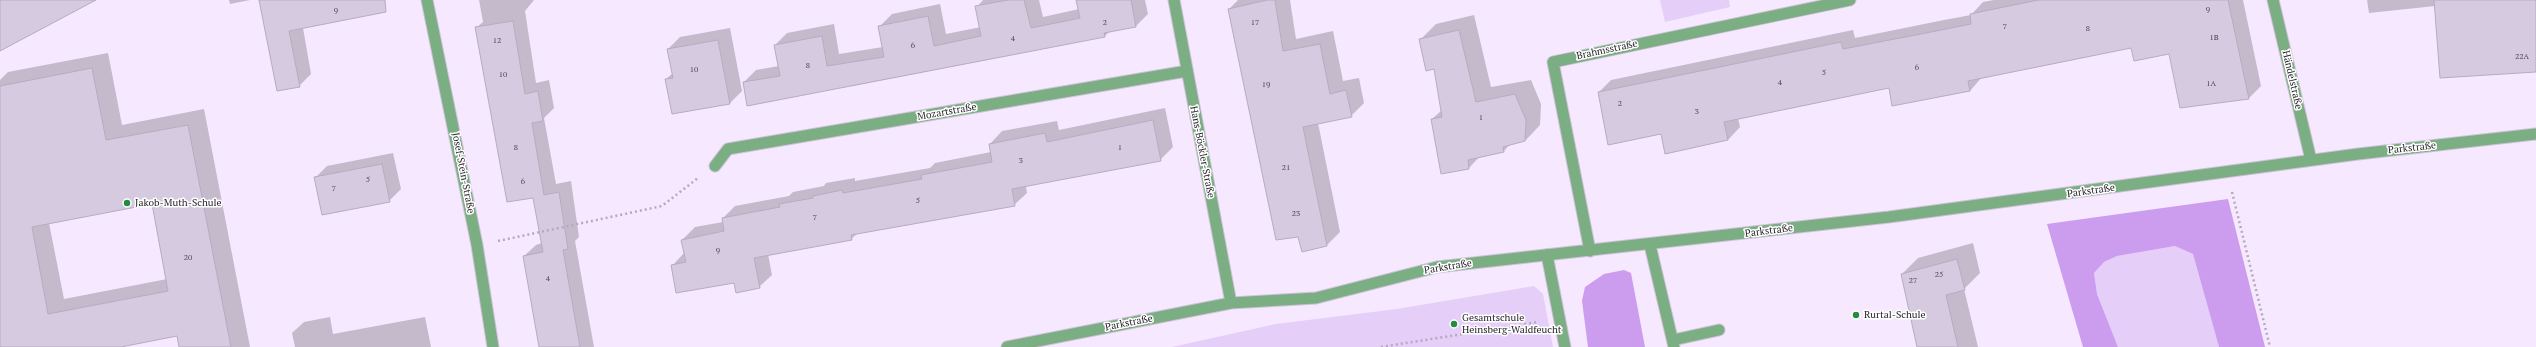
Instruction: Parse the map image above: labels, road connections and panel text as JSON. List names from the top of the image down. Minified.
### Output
{"streets":{"street":["Brahmsstraße","Händelstraße","Mozartstraße","Parkstraße","Hans-Böckler-Straße","Josef-Stein-Straße"]},"crossings":[["Brahmsstraße","Parkstraße"],["Händelstraße","Parkstraße"],["Mozartstraße","Hans-Böckler-Straße"],["Parkstraße","Hans-Böckler-Straße"]],"places":["Jakob-Muth-Schule","Rurtal-Schule","Gesamtschule Heinsberg-Waldfeucht"],"house_numbers":["9","9","2","17","7","8","1B","4","12","6","22A","8","6","10","5","10","4","1A","19","2","3","1","8","1","3","21","5","6","7","5","23","7","9","20","25","4","27"]}
